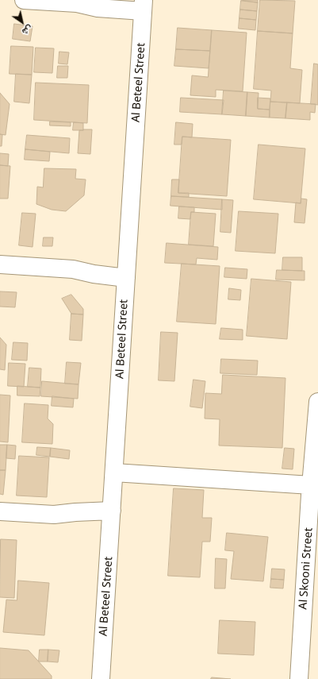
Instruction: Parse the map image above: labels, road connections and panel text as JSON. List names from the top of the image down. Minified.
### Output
{"streets":{"street":["Al Beteel Street","Al Skooni Street"]},"north":"bottom right"}
